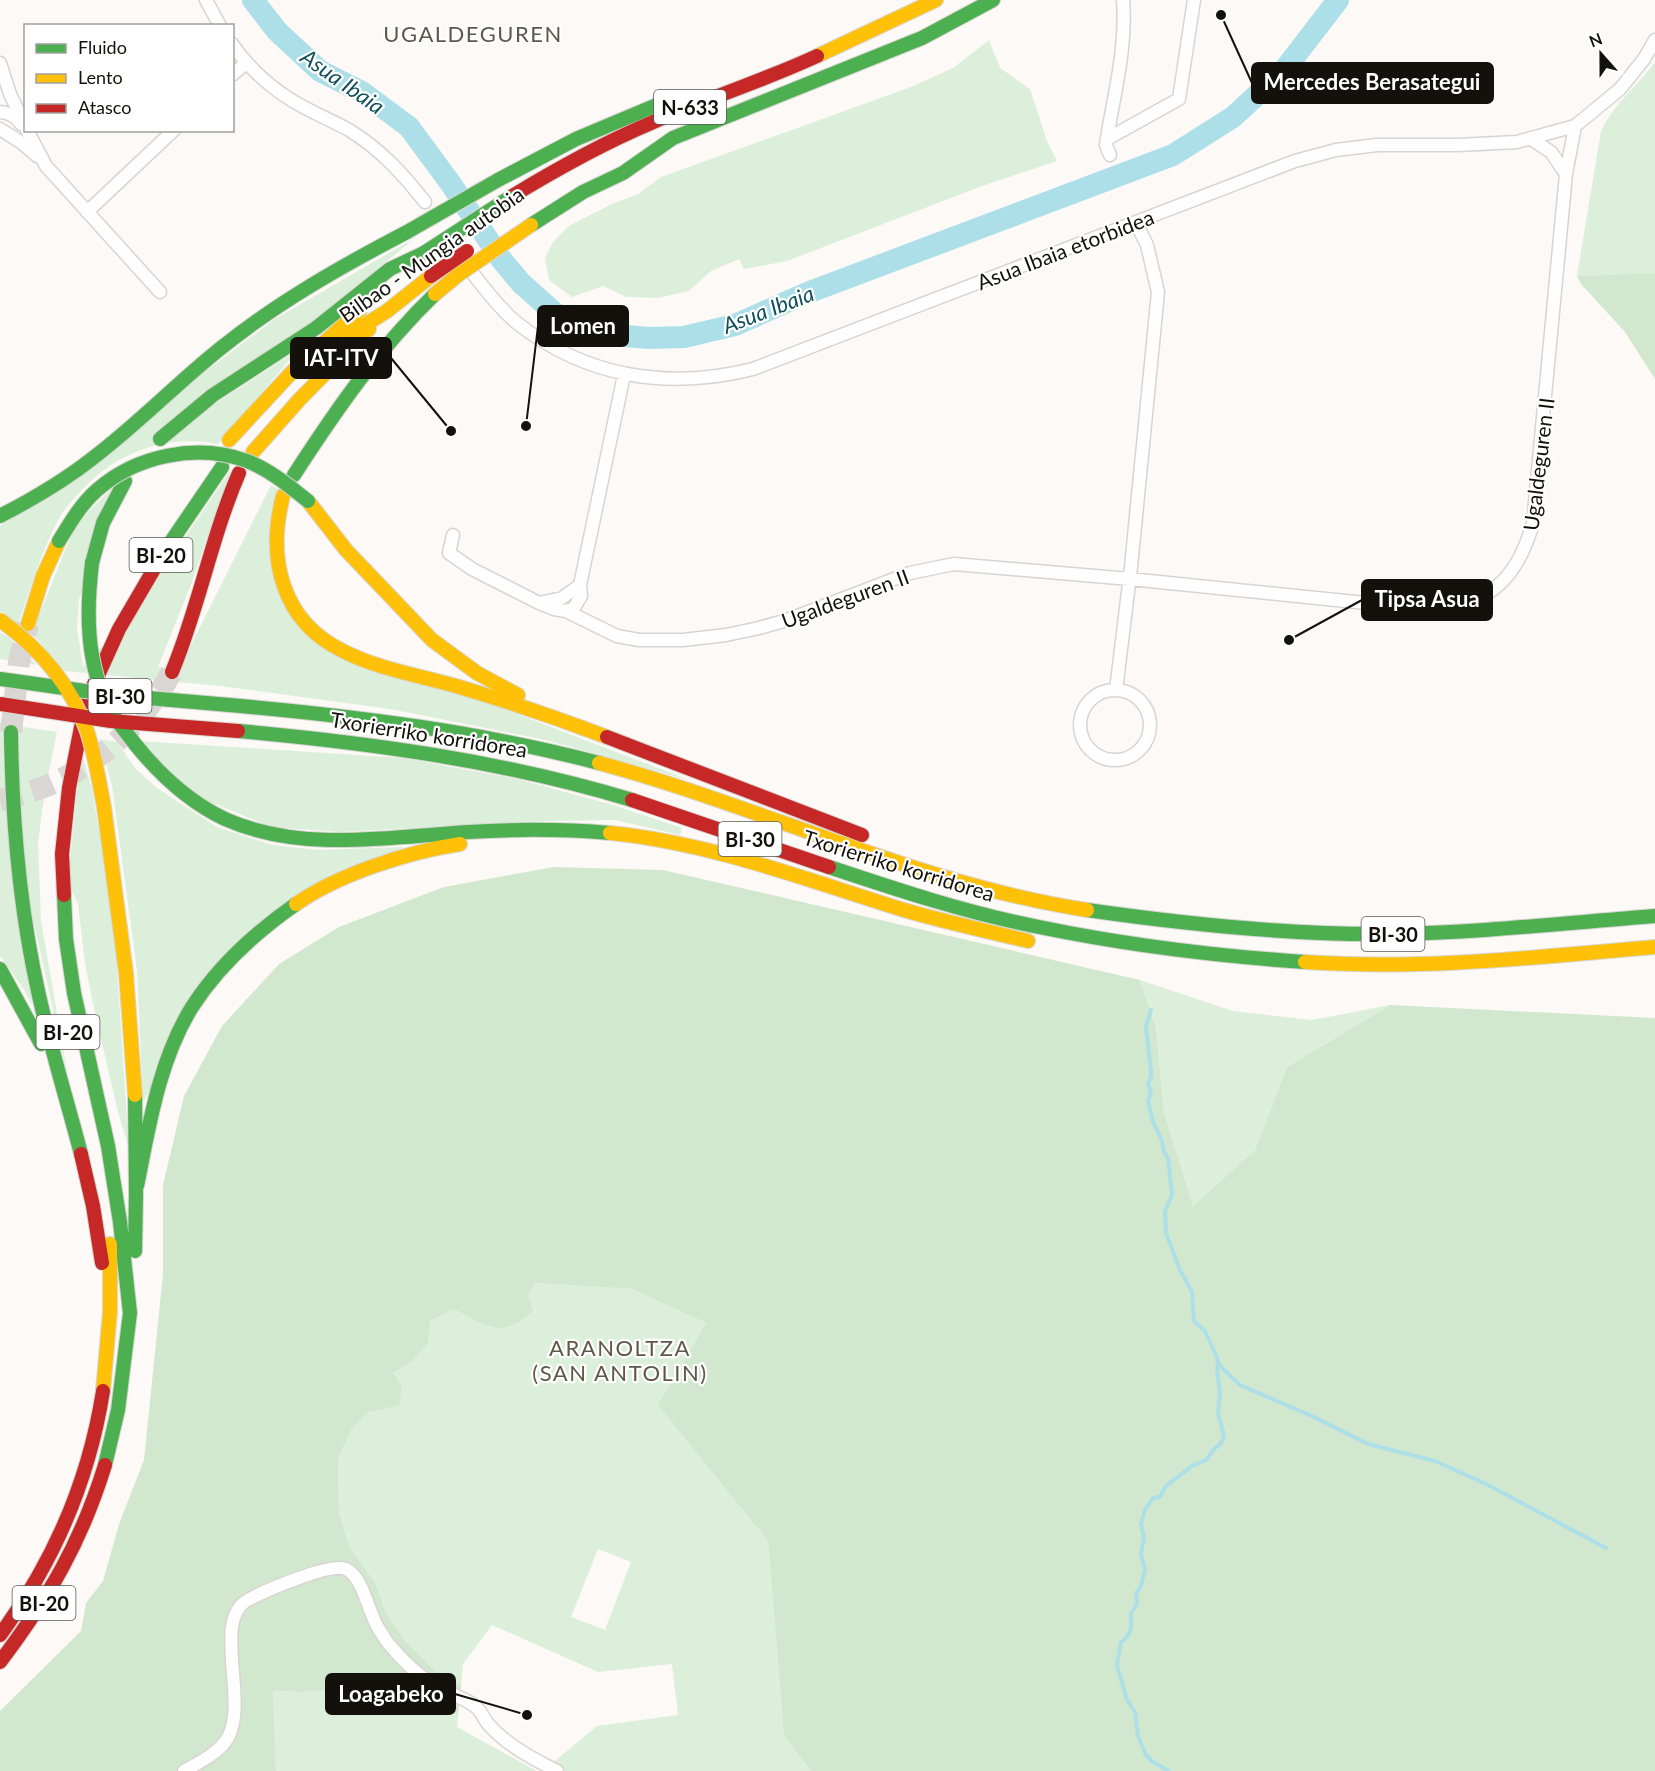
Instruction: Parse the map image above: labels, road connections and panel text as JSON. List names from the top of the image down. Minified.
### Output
{"streets":{"main road":["N-633","Bilbao - Mungia autobia","BI-20","BI-30","Txorierriko korridorea"],"street":["Asua Ibaia etorbidea","Ugaldeguren II"]},"crossings":[["Asua Ibaia etorbidea","Ugaldeguren II"]],"districts":["UGALDEGUREN","ARANOLTZA (SAN ANTOLIN)"],"water":["Asua Ibaia"],"places":["Mercedes Berasategui","Lomen","IAT-ITV","Tipsa Asua","Loagabeko"],"legend":["Fluido","Lento","Atasco"],"north":"top"}
